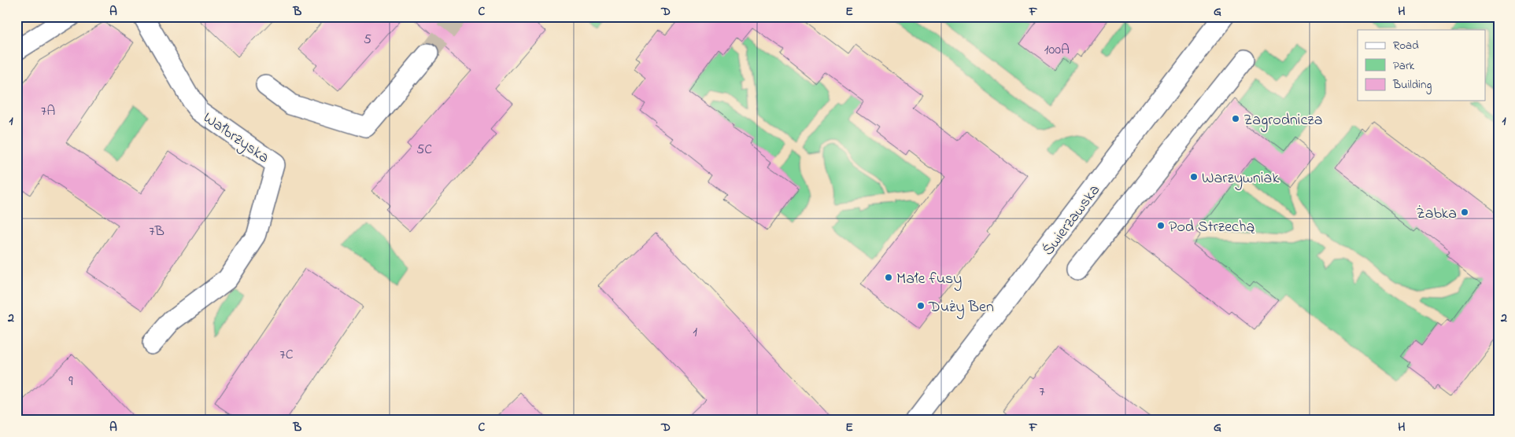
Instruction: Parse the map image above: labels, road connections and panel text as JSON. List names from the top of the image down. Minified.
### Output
{"streets":{"street":["Wałbrzyska","Świerzawska"]},"places":["Zagrodnicza","Warzywniak","Żabka","Pod Strzechą","Małe fusy","Duży Ben"],"house_numbers":["5","100A","7A","5C","7B","1","7C","9","7"],"legend":["Road","Park","Building"],"grid":{"columns":["A","B","C","D","E","F","G","H"],"rows":["1","2"]}}
